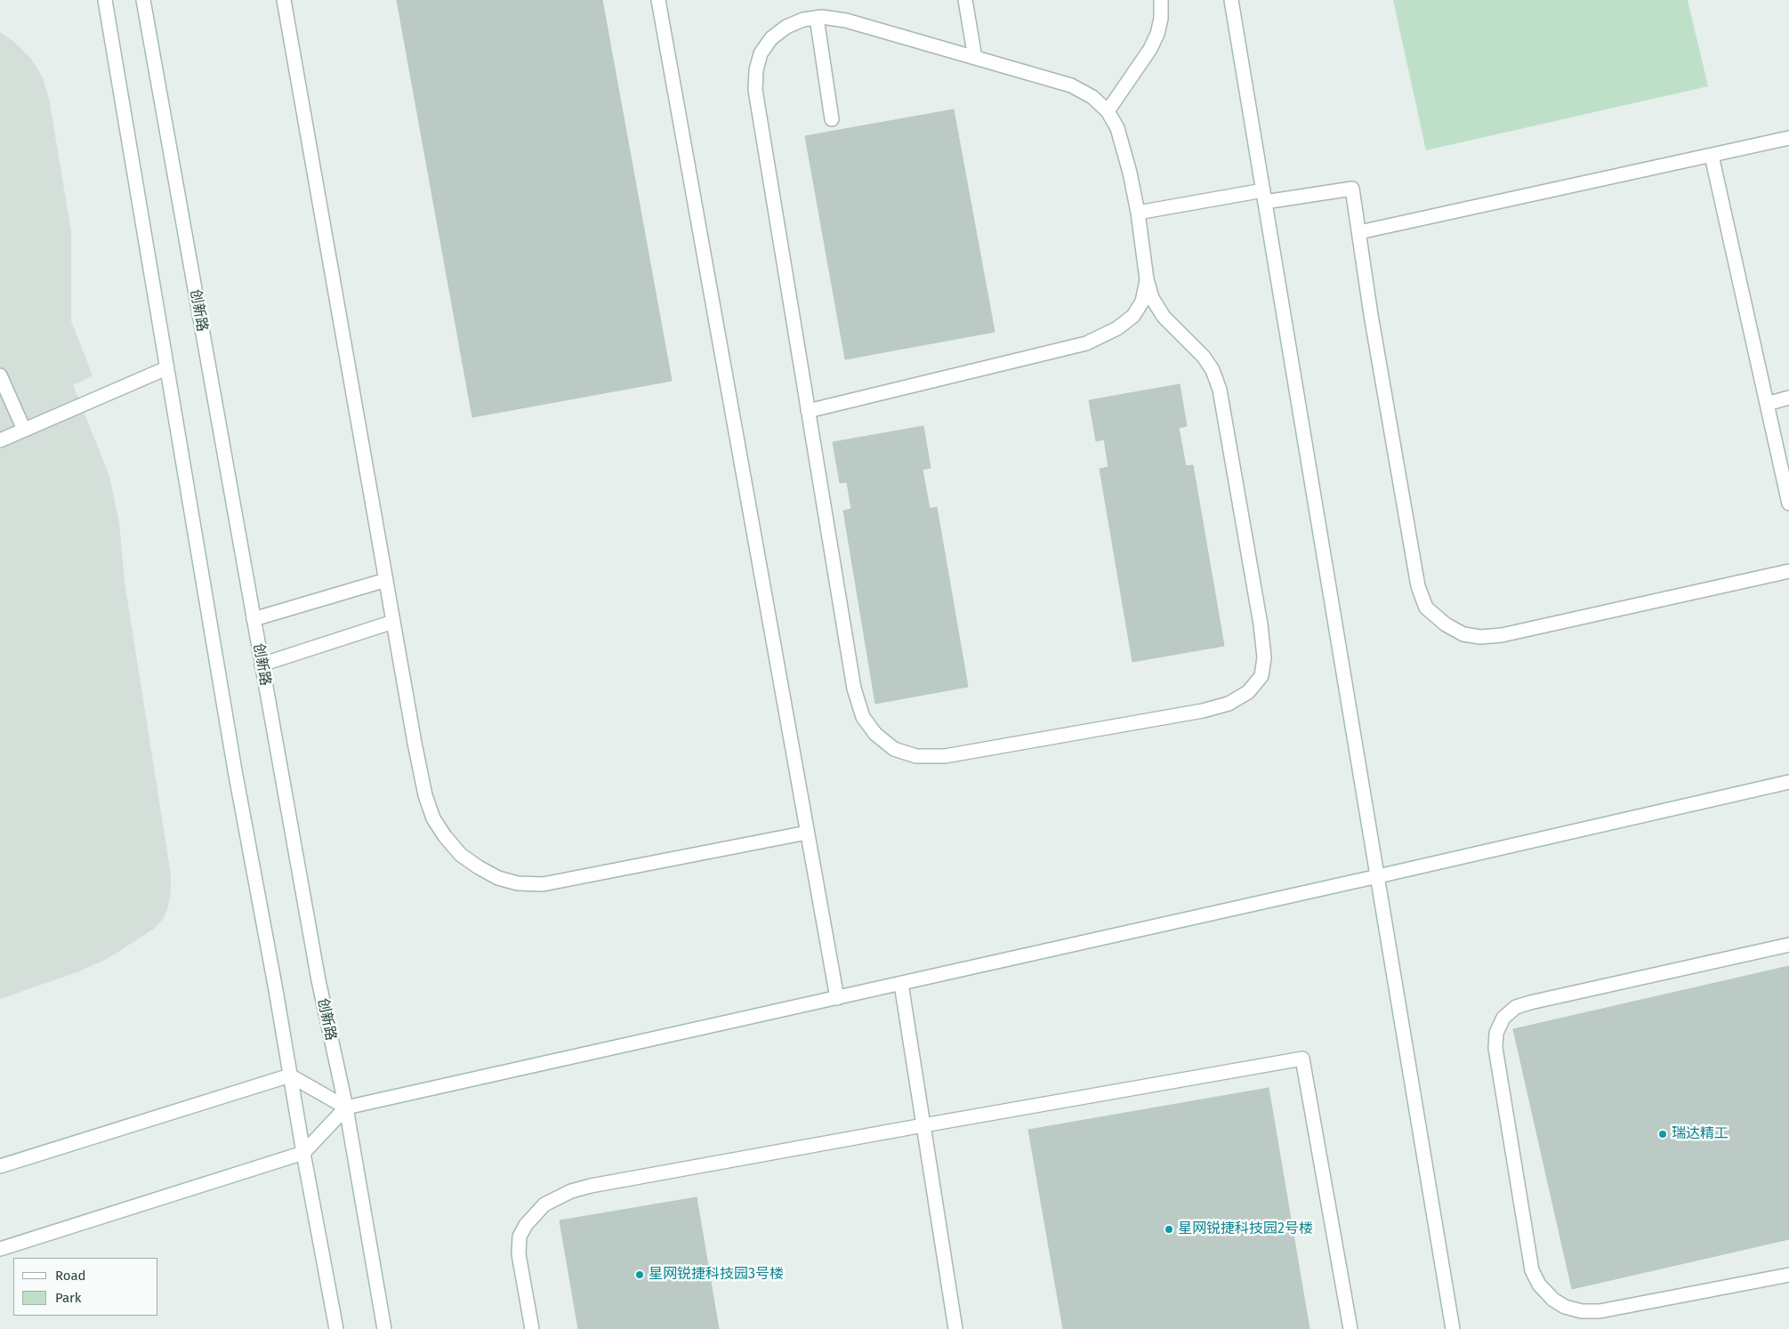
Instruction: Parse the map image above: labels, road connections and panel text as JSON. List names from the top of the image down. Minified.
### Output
{"streets":{"street":["创新路"]},"places":["瑞达精工","星网锐捷科技园2号楼","星网锐捷科技园3号楼"],"legend":["Road","Park"]}
